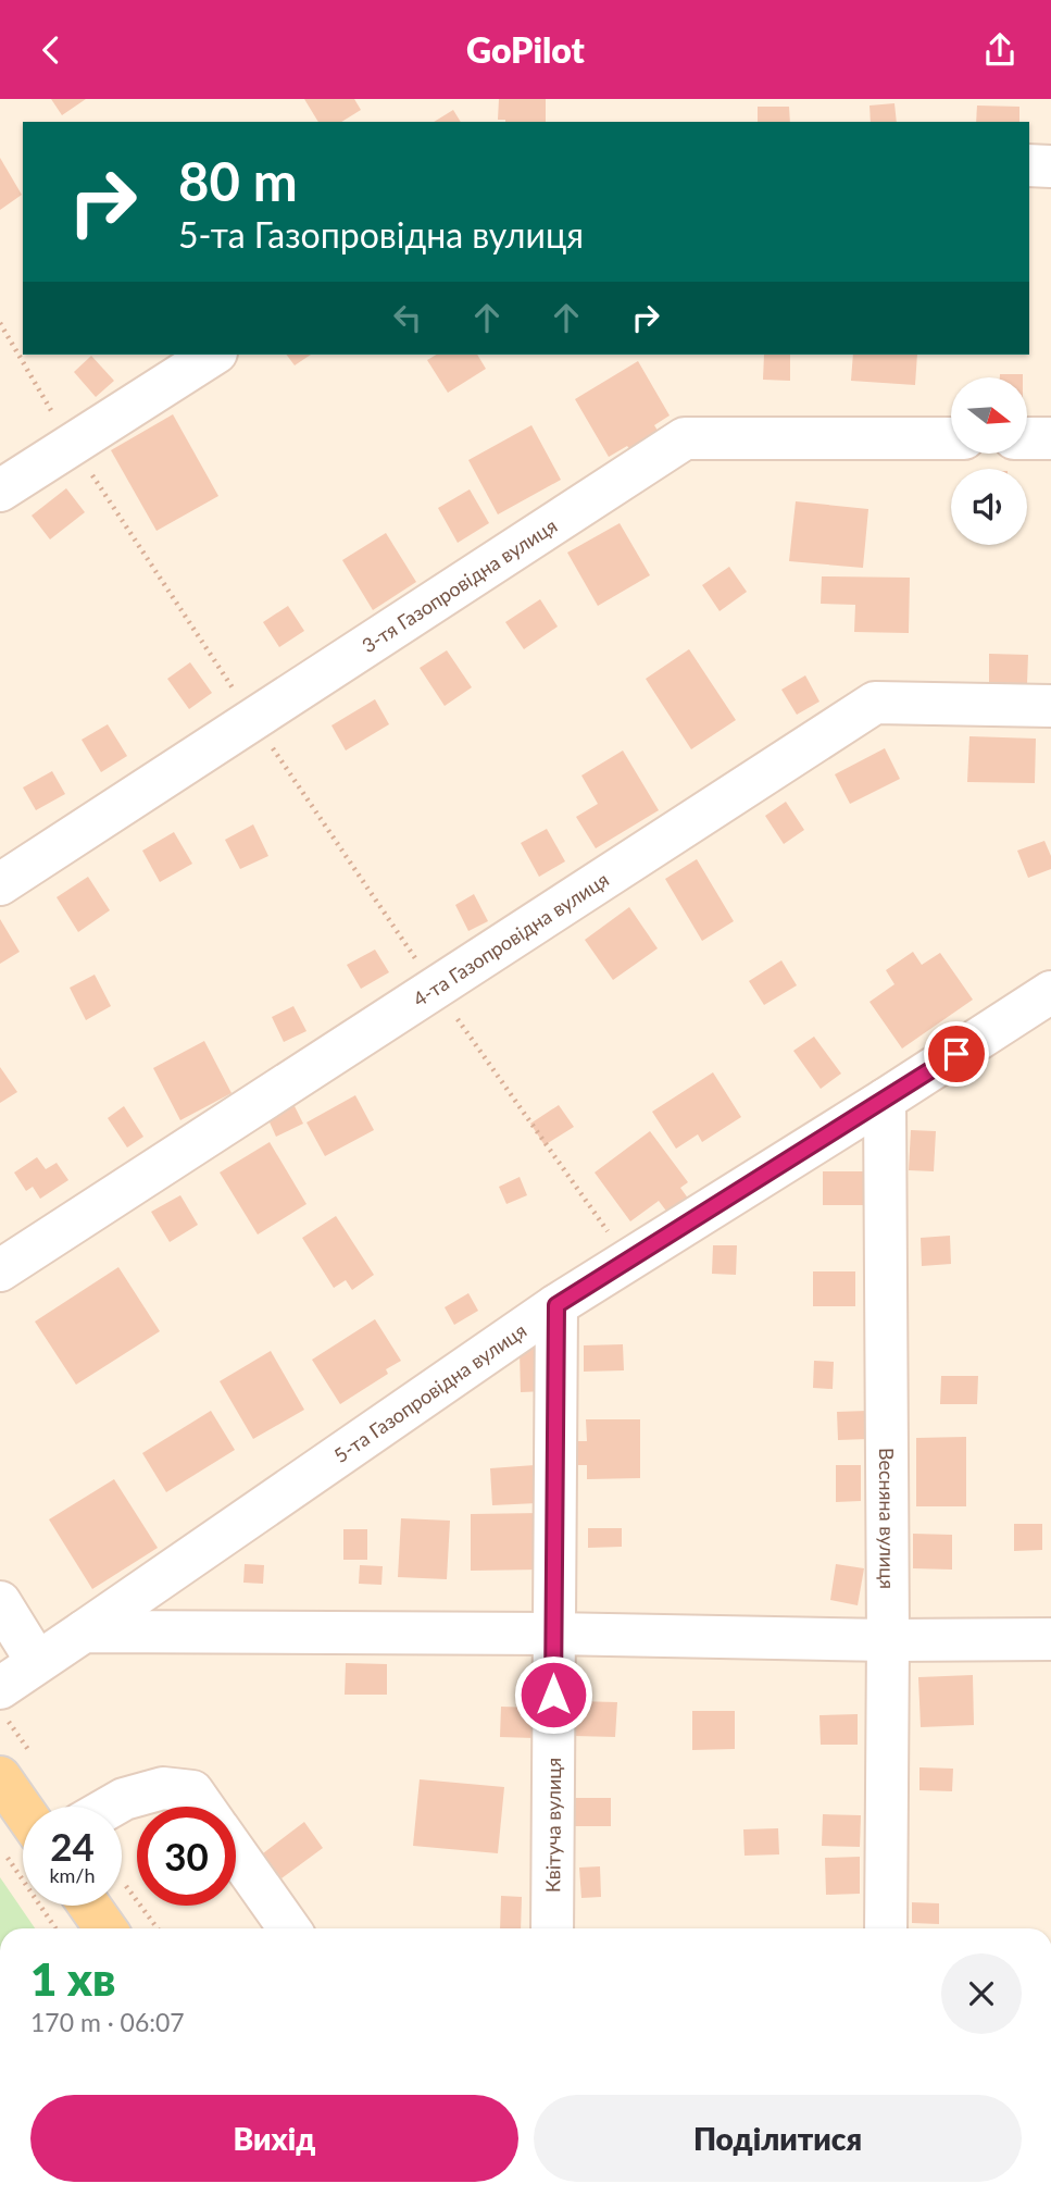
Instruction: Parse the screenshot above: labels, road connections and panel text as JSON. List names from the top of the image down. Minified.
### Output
{"streets":{"street":["3-тя Газопровідна вулиця","4-та Газопровідна вулиця","5-та Газопровідна вулиця","Весняна вулиця","Квітуча вулиця"]},"crossings":[["5-та Газопровідна вулиця","Весняна вулиця"],["5-та Газопровідна вулиця","Квітуча вулиця"]],"north":"right","page":{"header":"GoPilot","turn":["80 m","5-та Газопровідна вулиця"],"speed":"24 km/h","limit":"30","heading":["1 хв","170 m · 06:07"],"buttons":["Вихід","Поділитися"]}}
